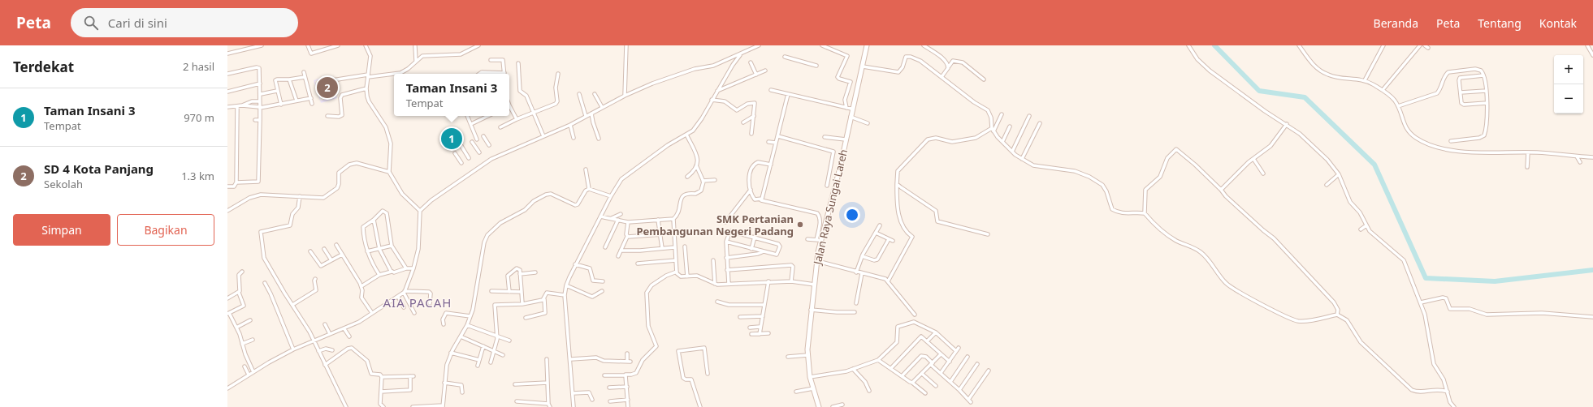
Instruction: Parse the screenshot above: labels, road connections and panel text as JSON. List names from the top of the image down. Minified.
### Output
{"streets":{"street":["Jalan Raya Sungai Lareh"]},"districts":["AIA PACAH"],"places":["SMK Pertanian Pembangunan Negeri Padang"],"page":{"header":"Peta","search":"Cari di sini","nav":["Beranda","Peta","Tentang","Kontak"],"heading":["Terdekat","2 hasil"],"map_buttons":["+","−"],"popup":["Taman Insani 3","Tempat"],"pins":["2","1"],"list":[{"mark":"1","name":"Taman Insani 3","note":"Tempat","value":"970 m"},{"mark":"2","name":"SD 4 Kota Panjang","note":"Sekolah","value":"1.3 km"}],"buttons":["Simpan","Bagikan"]}}
